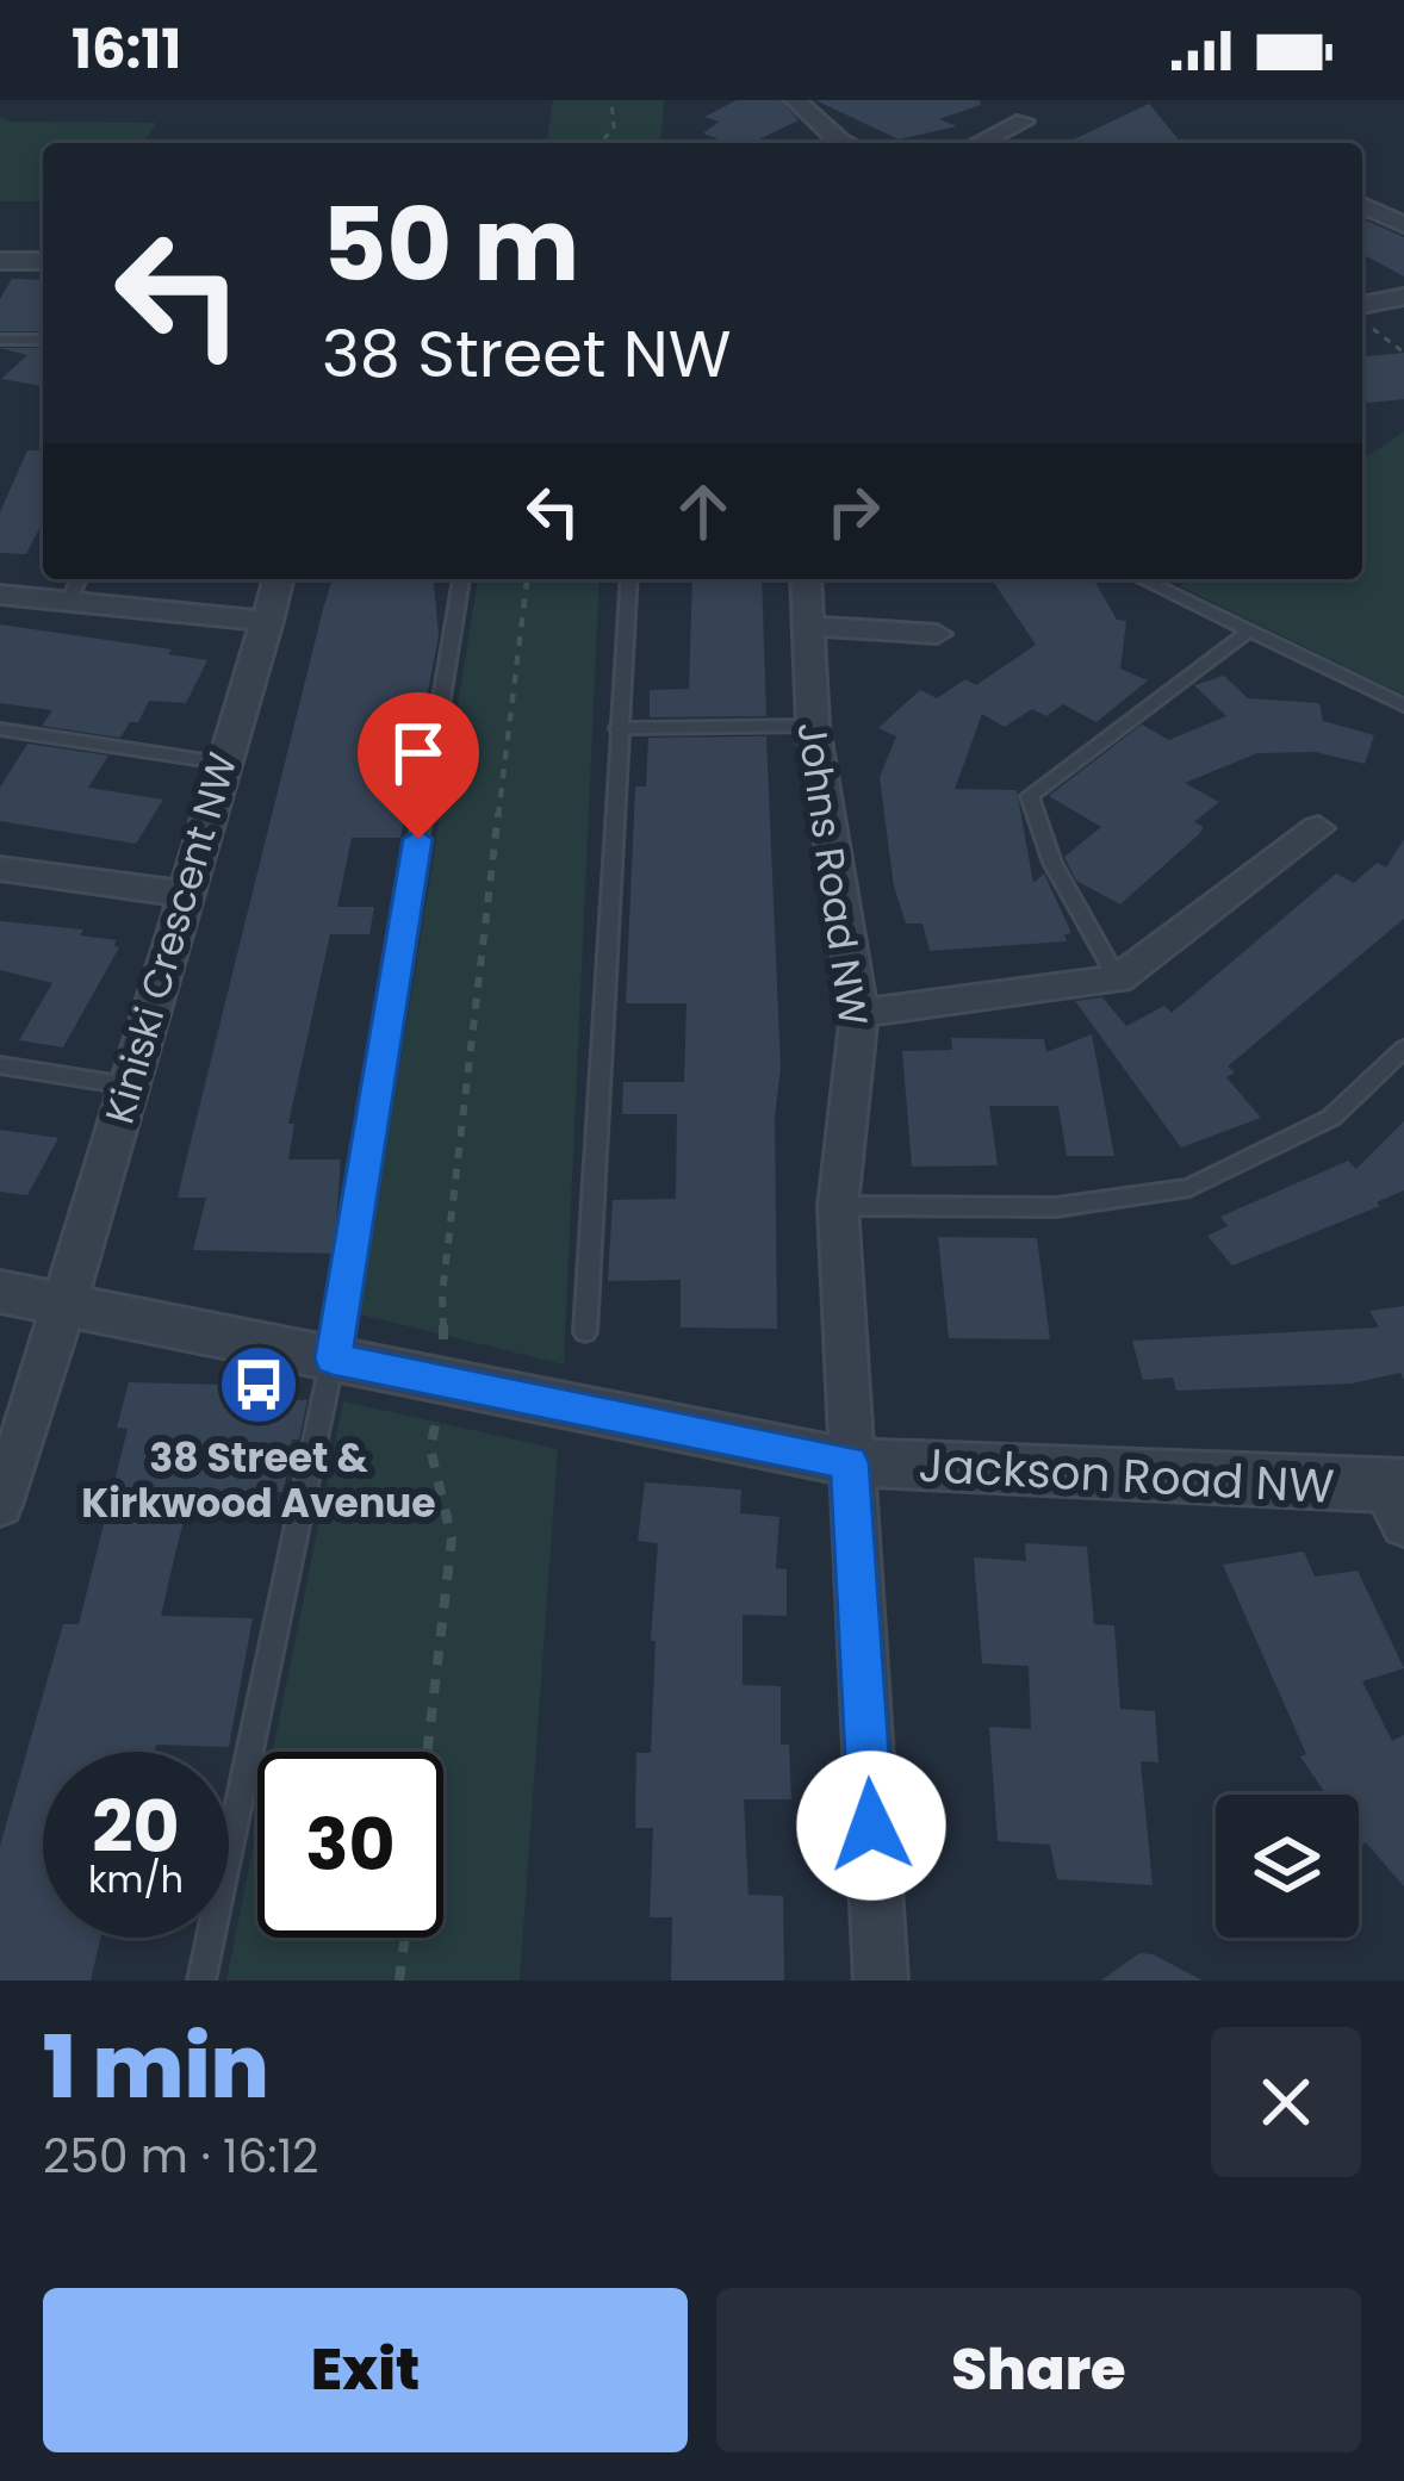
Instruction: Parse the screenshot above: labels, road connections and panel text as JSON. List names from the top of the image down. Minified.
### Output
{"streets":{"street":["Johns Road NW","Kiniski Crescent NW","Jackson Road NW"]},"crossings":[["Johns Road NW","Jackson Road NW"],["Kiniski Crescent NW","Jackson Road NW"]],"places":{"bus stop":["38 Street & Kirkwood Avenue"]},"page":{"status":"16:11","turn":["50 m","38 Street NW"],"speed":"20 km/h","limit":"30","heading":["1 min","250 m · 16:12"],"buttons":["Exit","Share"]}}
